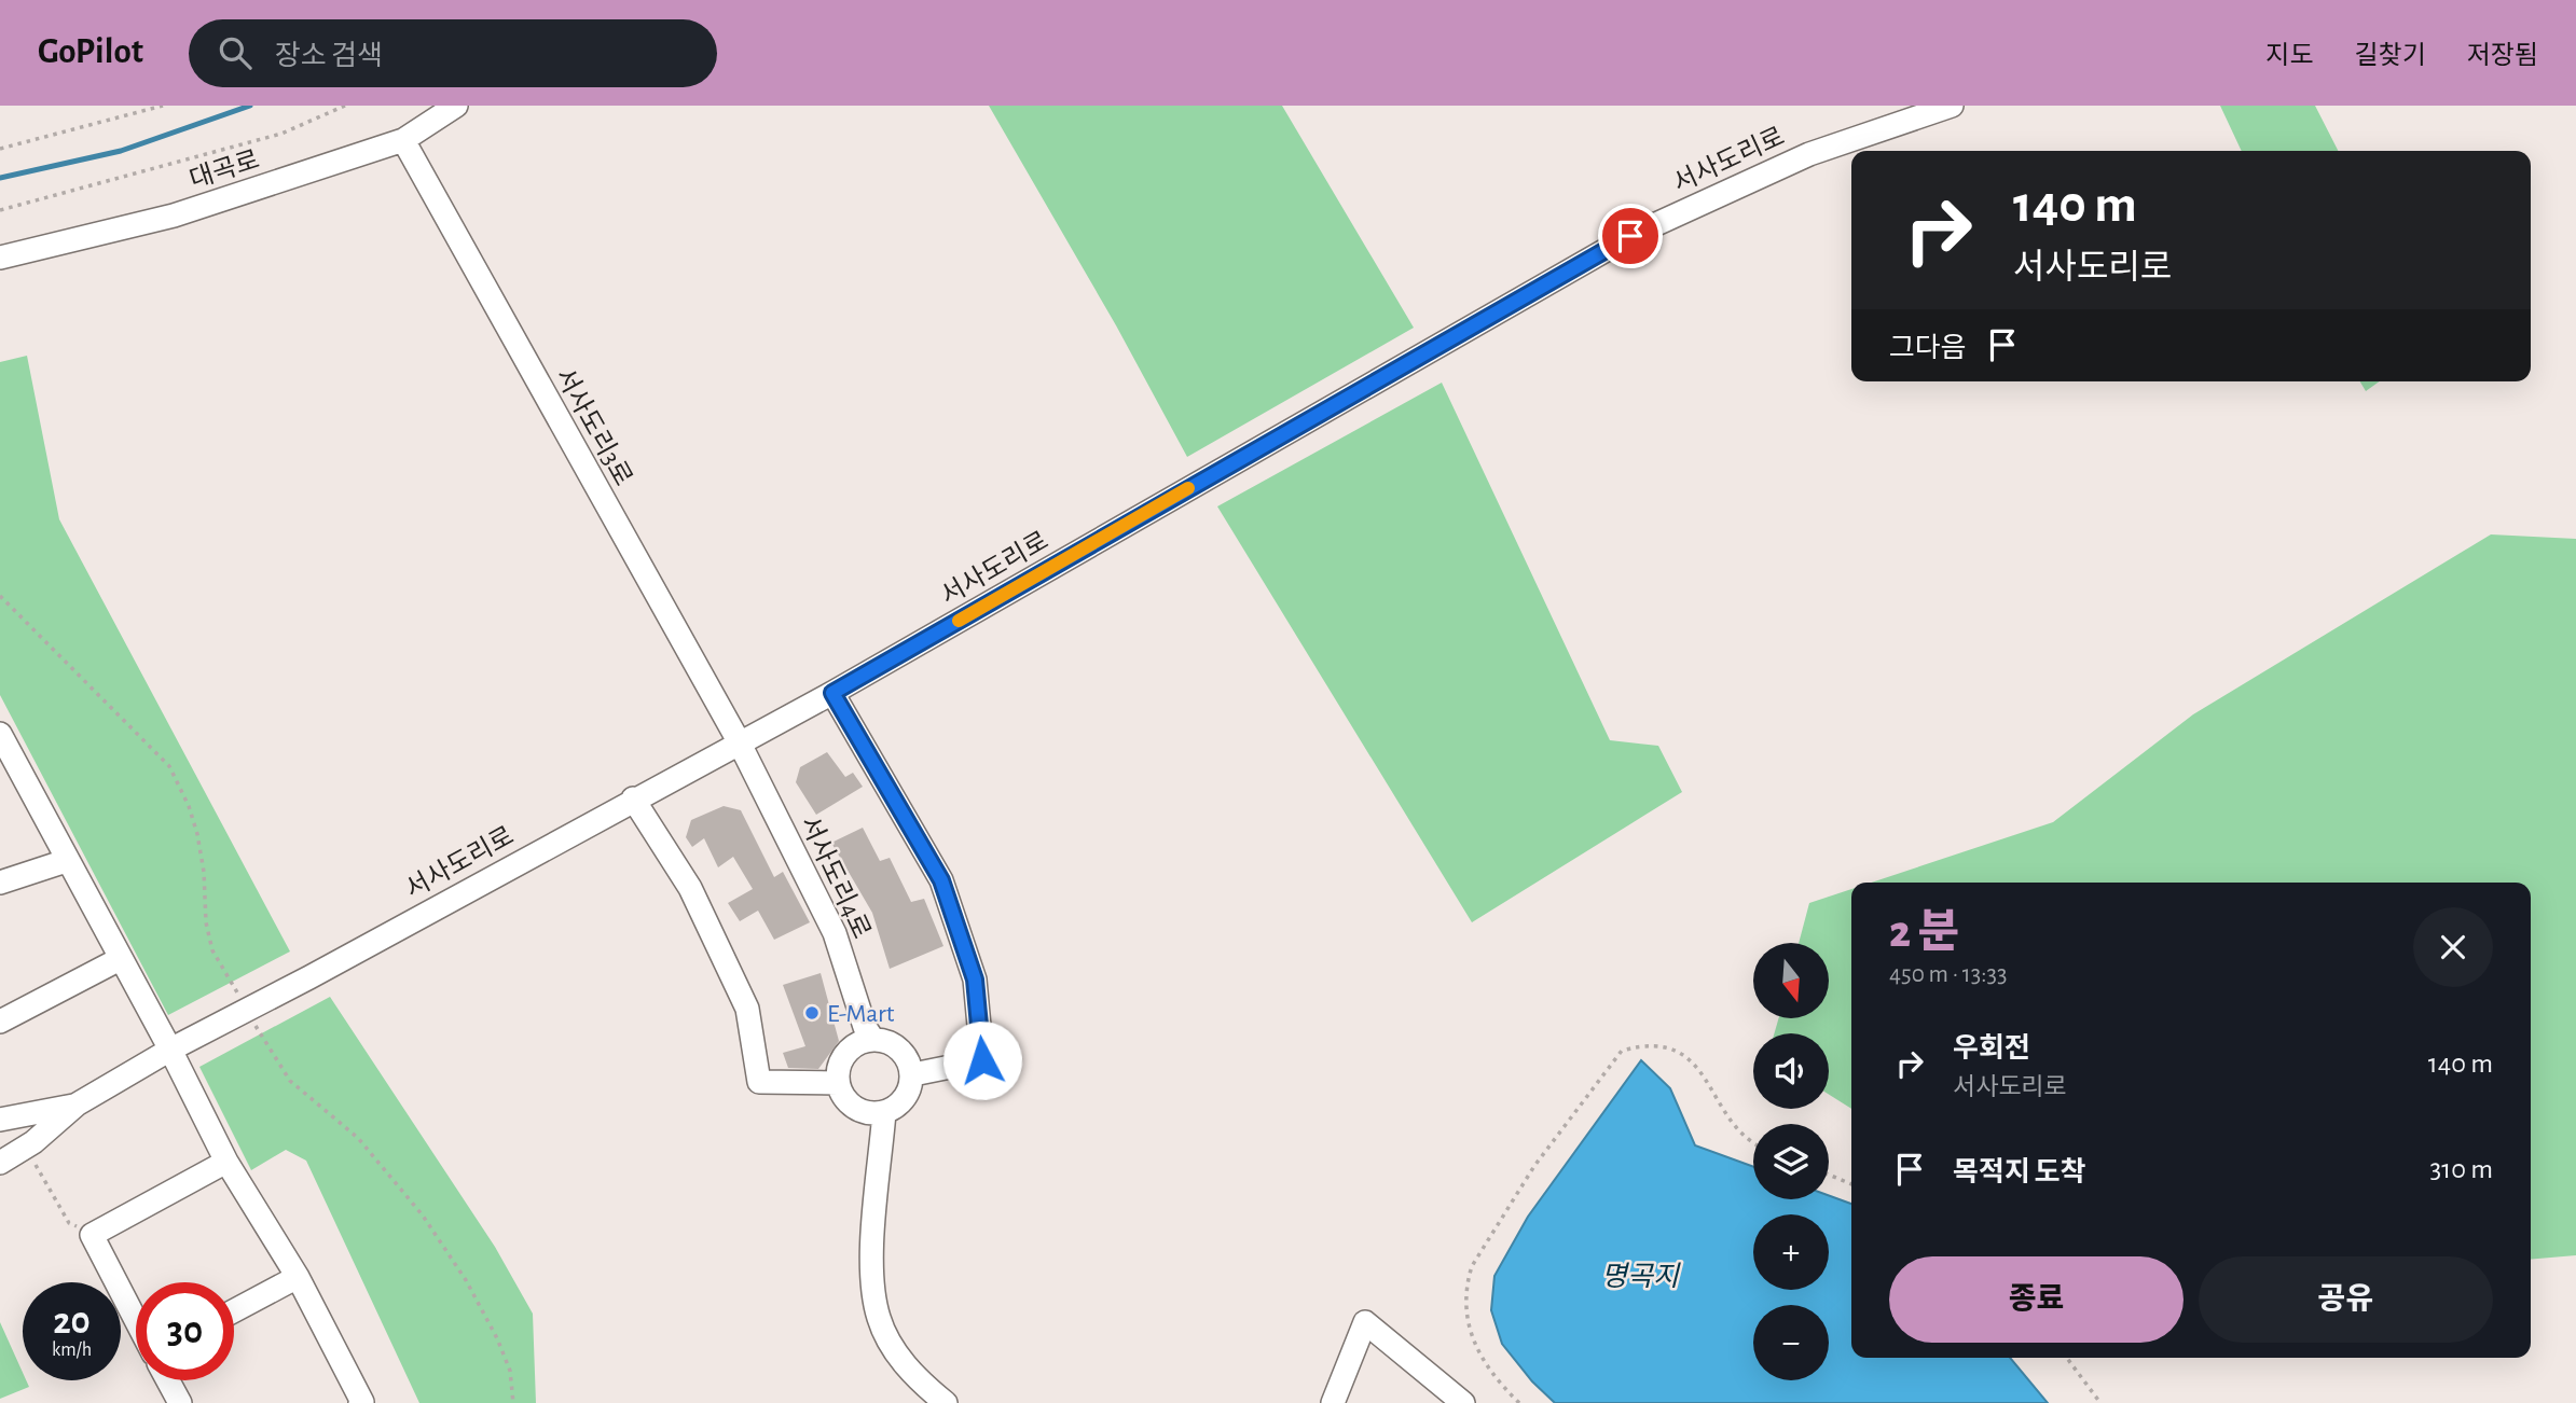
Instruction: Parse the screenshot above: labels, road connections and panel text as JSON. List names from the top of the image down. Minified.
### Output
{"streets":{"street":["서사도리로","대곡로","서사도리3로","서사도리4로"]},"crossings":[["서사도리로","서사도리3로"],["서사도리로","서사도리4로"],["대곡로","서사도리3로"],["서사도리3로","서사도리4로"]],"water":["명곡지"],"places":["E-Mart"],"north":"bottom","page":{"header":"GoPilot","search":"장소 검색","nav":["지도","길찾기","저장됨"],"turn":["140 m","서사도리로"],"then":"그다음","heading":["2 분","450 m · 13:33"],"map_buttons":["+","−"],"list":[{"name":"우회전","note":"서사도리로","value":"140 m"},{"name":"목적지 도착","value":"310 m"}],"buttons":["종료","공유"],"speed":"20 km/h","limit":"30"}}
